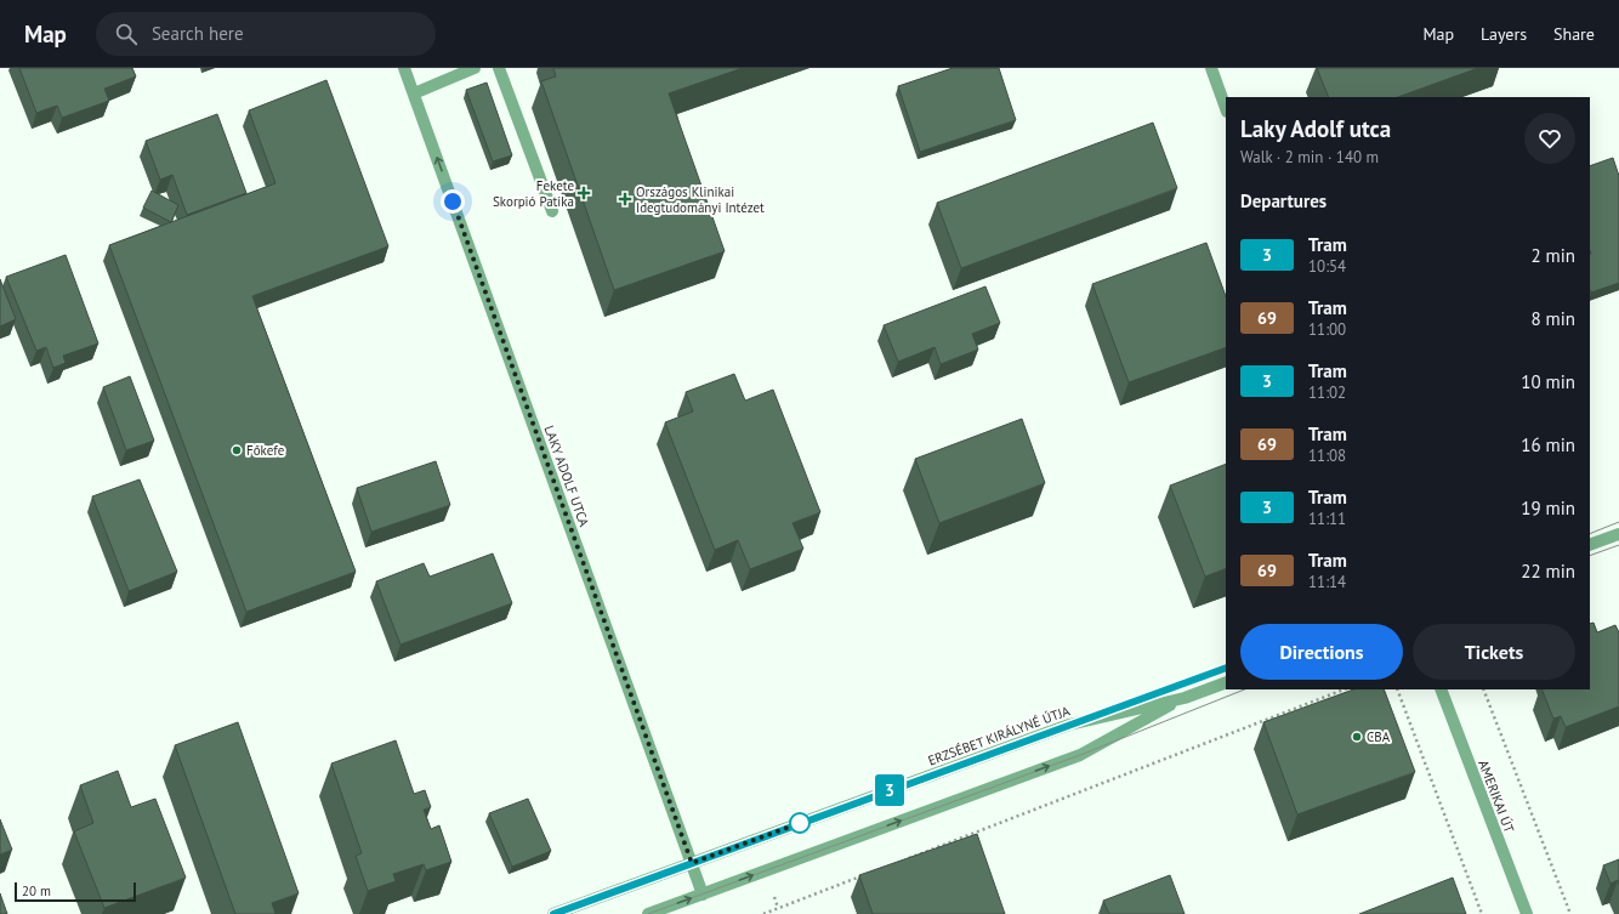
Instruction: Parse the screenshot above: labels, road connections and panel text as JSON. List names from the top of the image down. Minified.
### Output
{"streets":{"street":["LAKY ADOLF UTCA","ERZSÉBET KIRÁLYNÉ ÚTJA","AMERIKAI ÚT"]},"crossings":[["LAKY ADOLF UTCA","ERZSÉBET KIRÁLYNÉ ÚTJA"]],"one_way":["LAKY ADOLF UTCA"],"places":{"health":["Fekete Skorpió Patika","Országos Klinikai Idegtudományi Intézet"],"other":["Főkefe","CBA"]},"lines":["tram line 3"],"scale_bar":"20 m","page":{"header":"Map","search":"Search here","nav":["Map","Layers","Share"],"on_map":"3","heading":[["Laky Adolf utca","Walk · 2 min · 140 m"],"Departures"],"list":[{"mark":"3","name":"Tram","note":"10:54","value":"2 min"},{"mark":"69","name":"Tram","note":"11:00","value":"8 min"},{"mark":"3","name":"Tram","note":"11:02","value":"10 min"},{"mark":"69","name":"Tram","note":"11:08","value":"16 min"},{"mark":"3","name":"Tram","note":"11:11","value":"19 min"},{"mark":"69","name":"Tram","note":"11:14","value":"22 min"}],"buttons":["Directions","Tickets"],"scale":"20 m"}}
